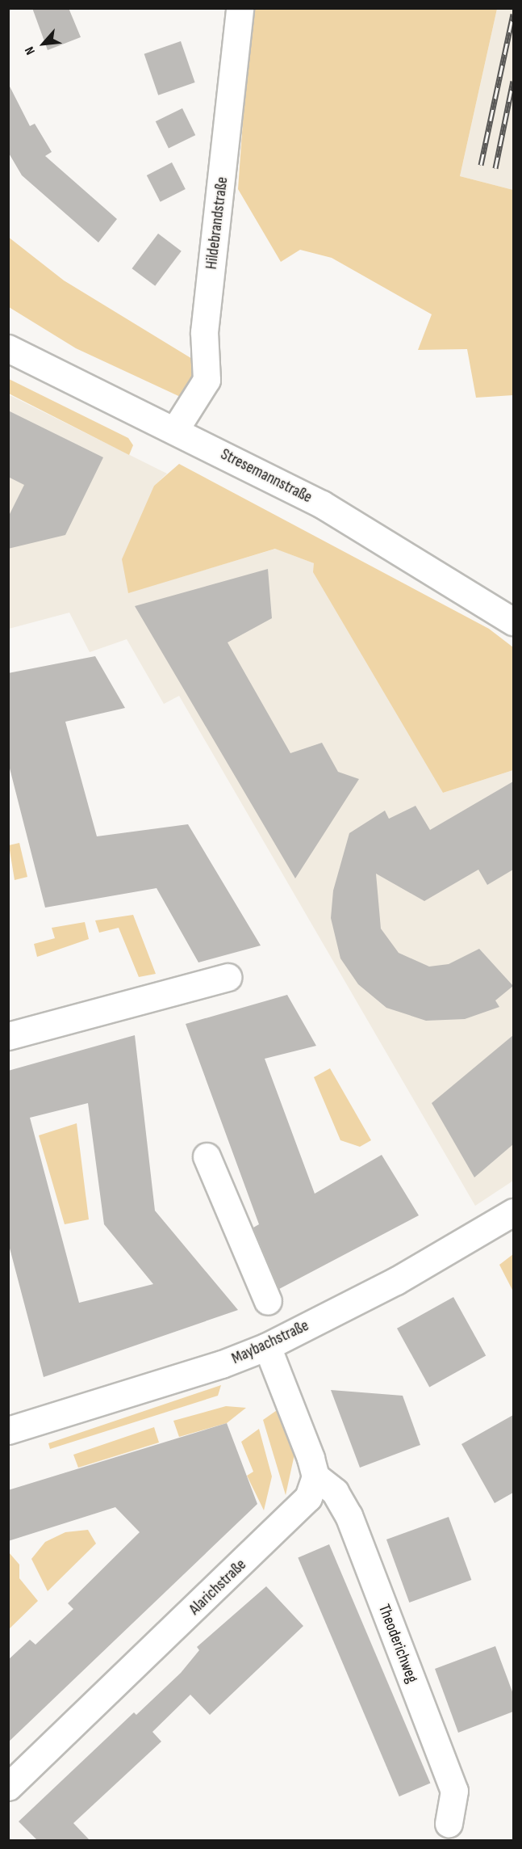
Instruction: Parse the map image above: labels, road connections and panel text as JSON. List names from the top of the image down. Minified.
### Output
{"streets":{"street":["Hildebrandstraße","Stresemannstraße","Maybachstraße","Alarichstraße","Theoderichweg"]},"crossings":[["Hildebrandstraße","Stresemannstraße"],["Alarichstraße","Theoderichweg"]],"north":"bottom left"}
